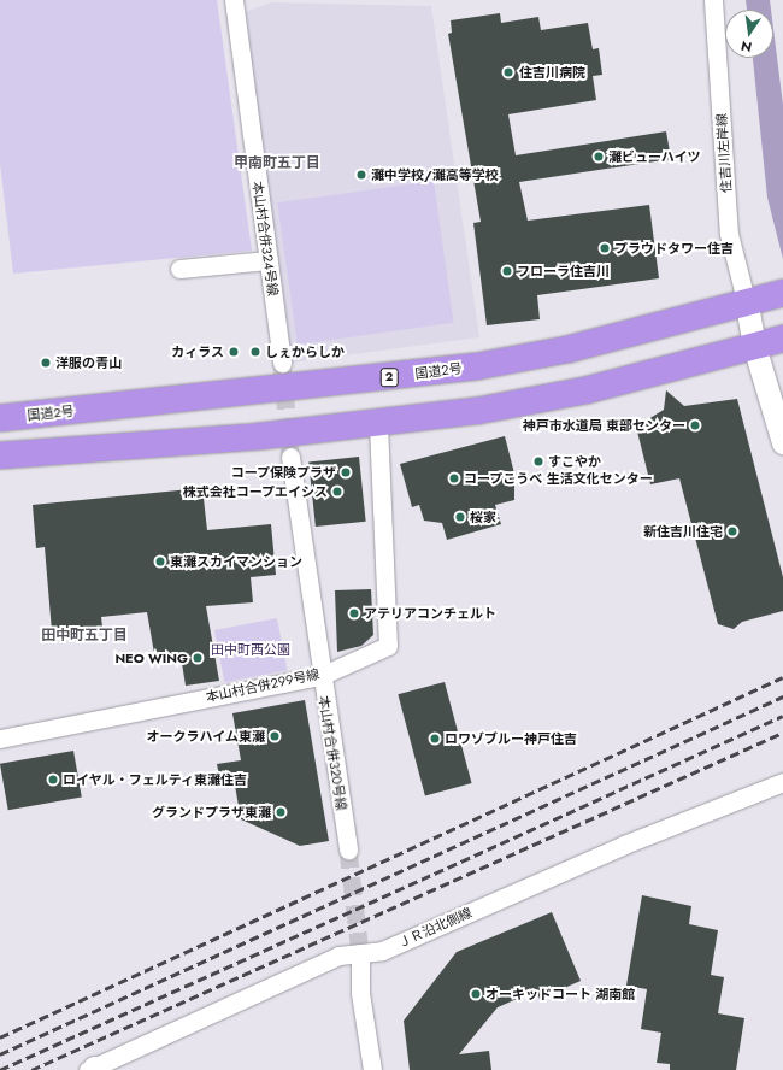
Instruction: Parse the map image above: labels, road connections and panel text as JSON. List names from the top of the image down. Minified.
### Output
{"streets":{"highway":["国道2号","2"],"street":["住吉川左岸線","本山村合併３２４号線","本山村合併２９９号線","本山村合併３２０号線","ＪＲ沿北側線"]},"crossings":[["住吉川左岸線","国道2号"],["本山村合併２９９号線","本山村合併３２０号線"]],"districts":["甲南町五丁目","田中町五丁目"],"parks":["田中町西公園"],"places":["住吉川病院","灘ビューハイツ","灘中学校/灘高等学校","プラウドタワー住吉","フローラ住吉川","カィラス","しぇからしか","洋服の青山","神戸市水道局 東部センター","すこやか","コープ保険プラザ","コープこうべ 生活文化センター","株式会社コープエイシス","桜家","新住吉川住宅","東灘スカイマンション","アテリアコンチェルト","NEO WING","オークラハイム東灘","ロワゾブルー神戸住吉","ロイヤル・フェルティ東灘住吉","グランドプラザ東灘","オーキッドコート 湖南館"],"north":"bottom"}
